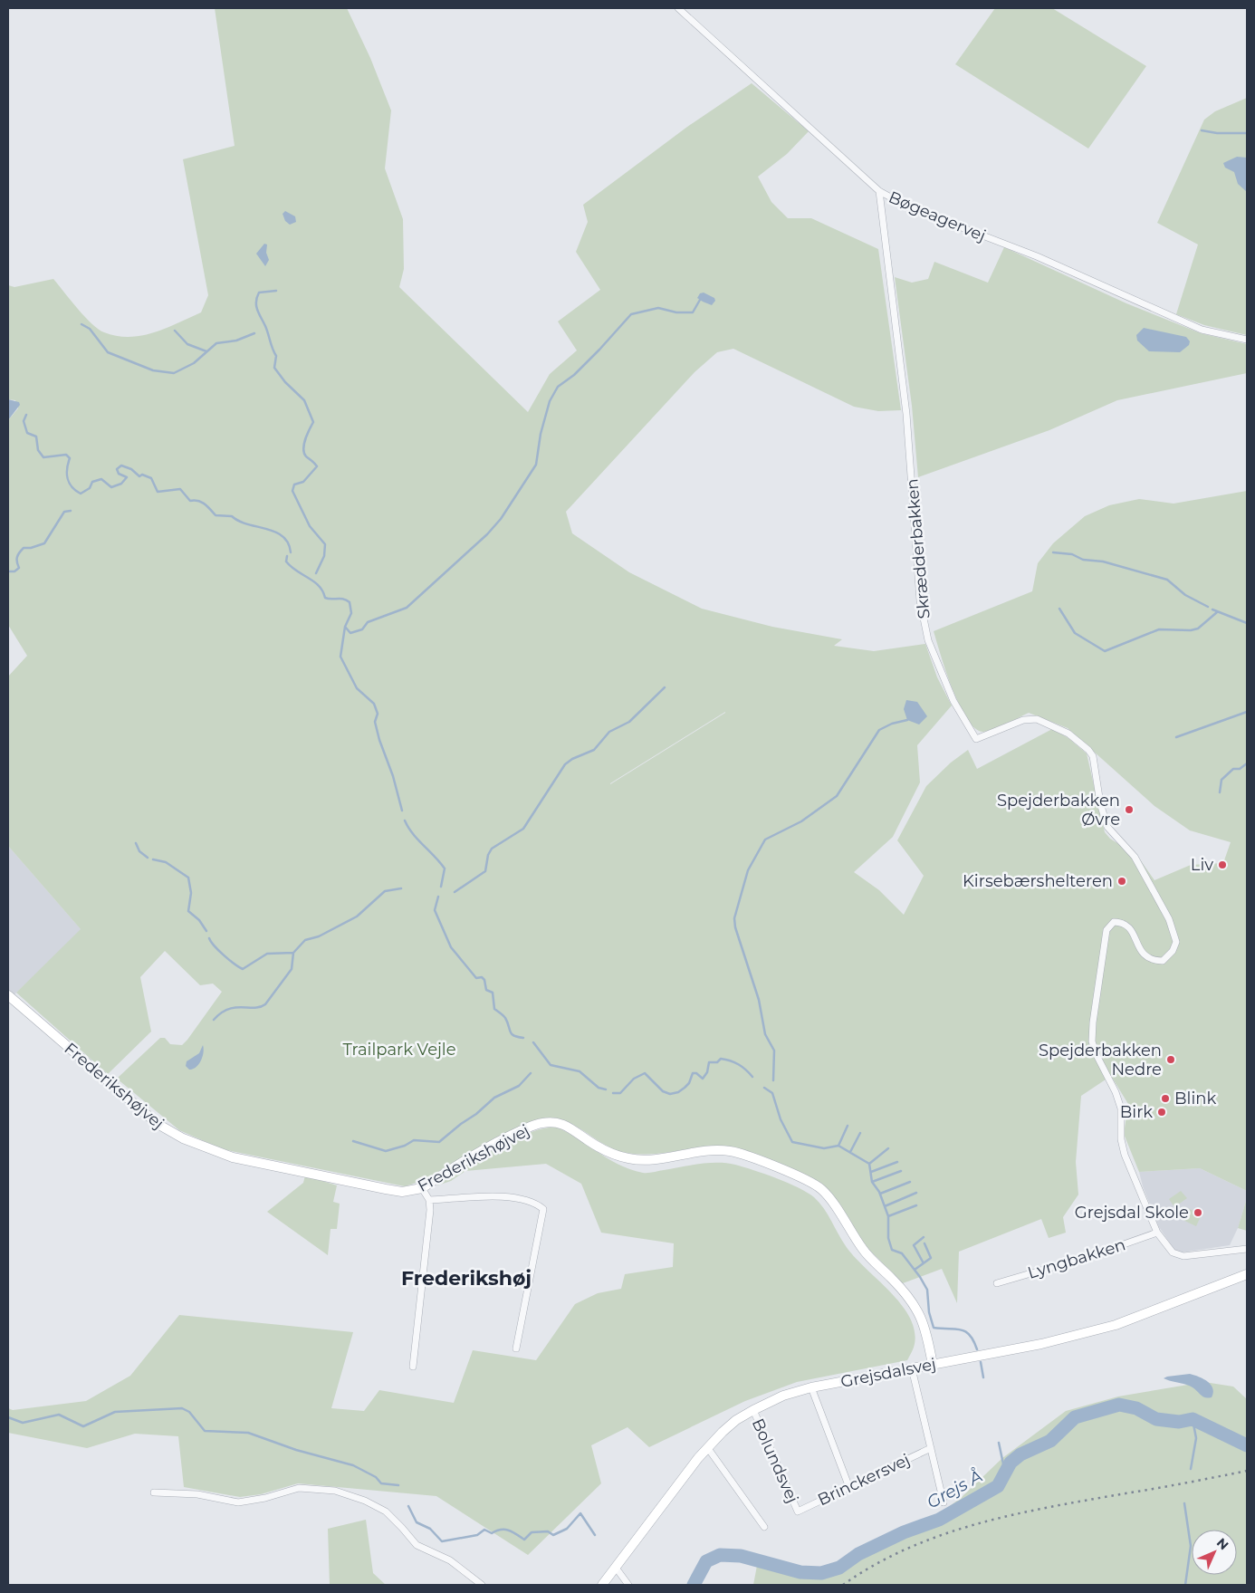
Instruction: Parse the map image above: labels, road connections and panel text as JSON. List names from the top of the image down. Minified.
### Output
{"streets":{"street":["Bøgeagervej","Skrædderbakken","Frederikshøjvej","Lyngbakken","Grejsdalsvej","Bolundsvej","Brinckersvej"]},"crossings":[["Bøgeagervej","Skrædderbakken"],["Skrædderbakken","Lyngbakken"],["Frederikshøjvej","Grejsdalsvej"],["Grejsdalsvej","Bolundsvej"],["Bolundsvej","Brinckersvej"]],"districts":["Frederikshøj"],"water":["Grejs Å"],"parks":["Trailpark Vejle"],"places":["Spejderbakken Øvre","Liv","Kirsebærshelteren","Spejderbakken Nedre","Blink","Birk","Grejsdal Skole"],"north":"top right"}
